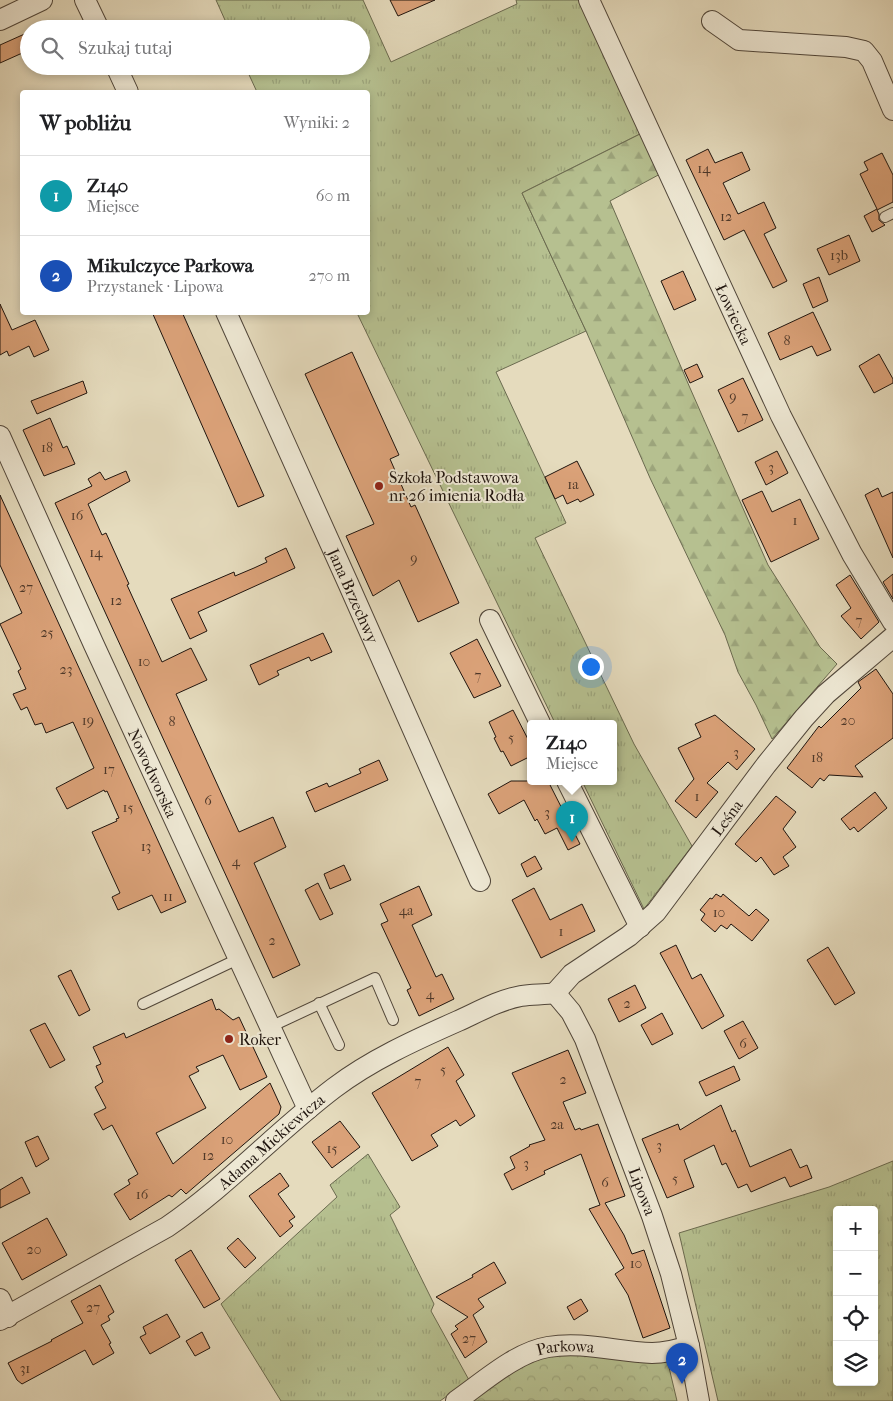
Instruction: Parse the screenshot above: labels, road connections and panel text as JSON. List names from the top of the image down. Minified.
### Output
{"streets":{"street":["Łowiecka","Jana Brzechwy","Nowodworska","Leśna","Adama Mickiewicza","Lipowa","Parkowa"]},"crossings":[["Nowodworska","Adama Mickiewicza"],["Leśna","Adama Mickiewicza"],["Leśna","Lipowa"],["Adama Mickiewicza","Lipowa"],["Lipowa","Parkowa"]],"places":["Szkoła Podstawowa nr 26 imienia Rodła","Roker"],"house_numbers":["14","12","13b","8","9","7","18","3","1a","16","1","14","9","27","12","7","25","10","23","7","19","20","8","5","3","18","17","1","6","15","3","13","4","11","4a","10","1","2","4","2","6","5","2","7","2a","10","3","15","12","3","5","6","16","20","10","27","27","31"],"page":{"search":"Szukaj tutaj","heading":["W pobliżu","Wyniki: 2"],"list":[{"mark":"1","name":"Z140","note":"Miejsce","value":"60 m"},{"mark":"2","name":"Mikulczyce Parkowa","note":"Przystanek · Lipowa","value":"270 m"}],"popup":["Z140","Miejsce"],"pins":["1","2"],"map_buttons":["+","−"]}}
